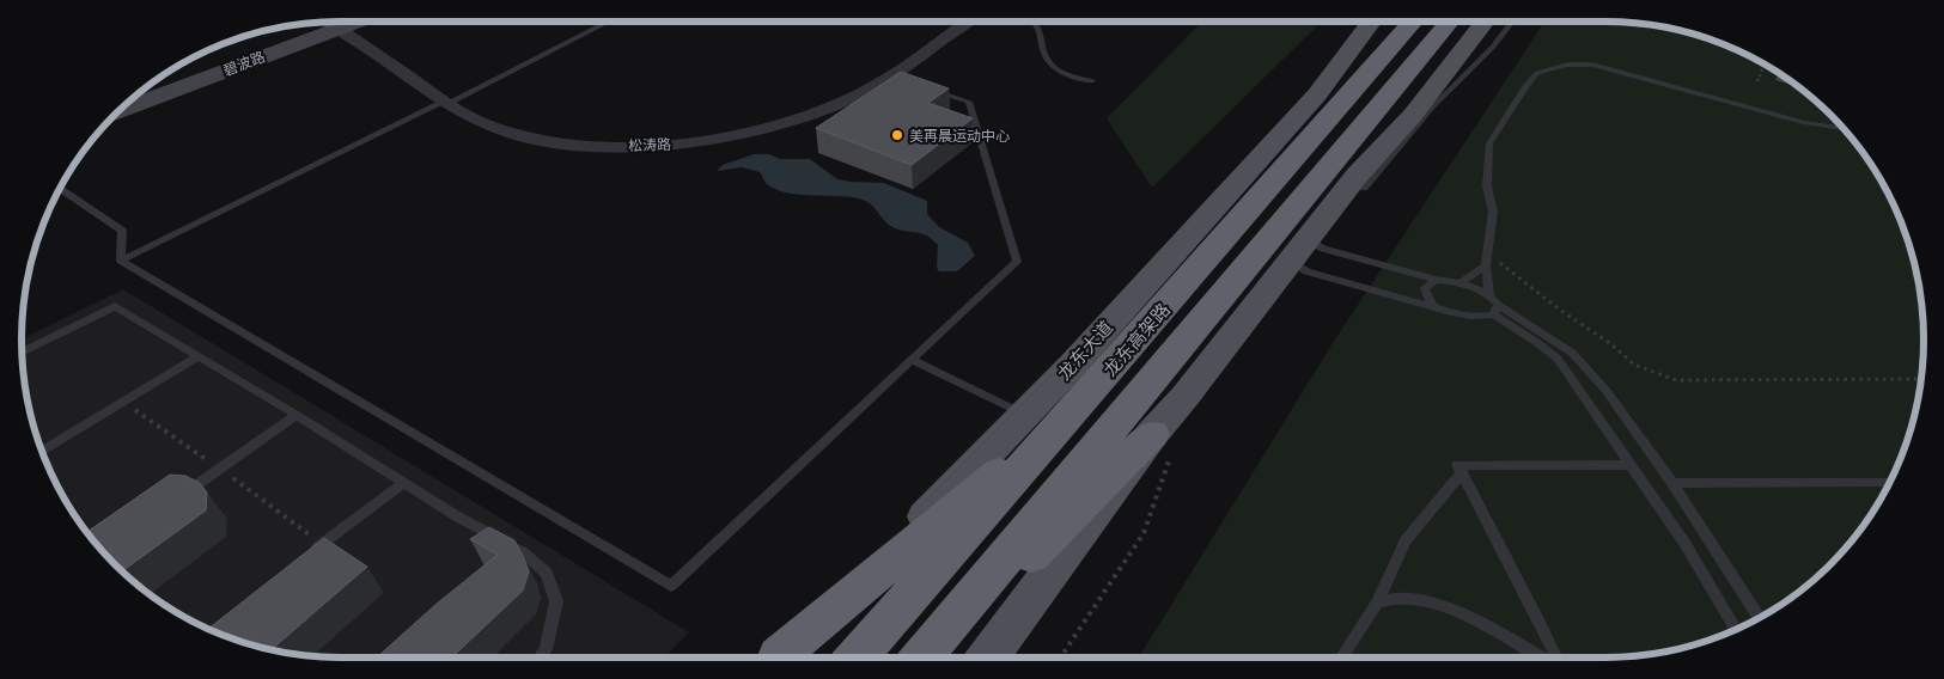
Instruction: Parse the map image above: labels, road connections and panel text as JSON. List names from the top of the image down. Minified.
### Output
{"streets":{"highway":["龙东高架路"],"main road":["龙东大道"],"street":["碧波路","松涛路"]},"crossings":[["碧波路","松涛路"]],"places":["美再晨运动中心"]}
